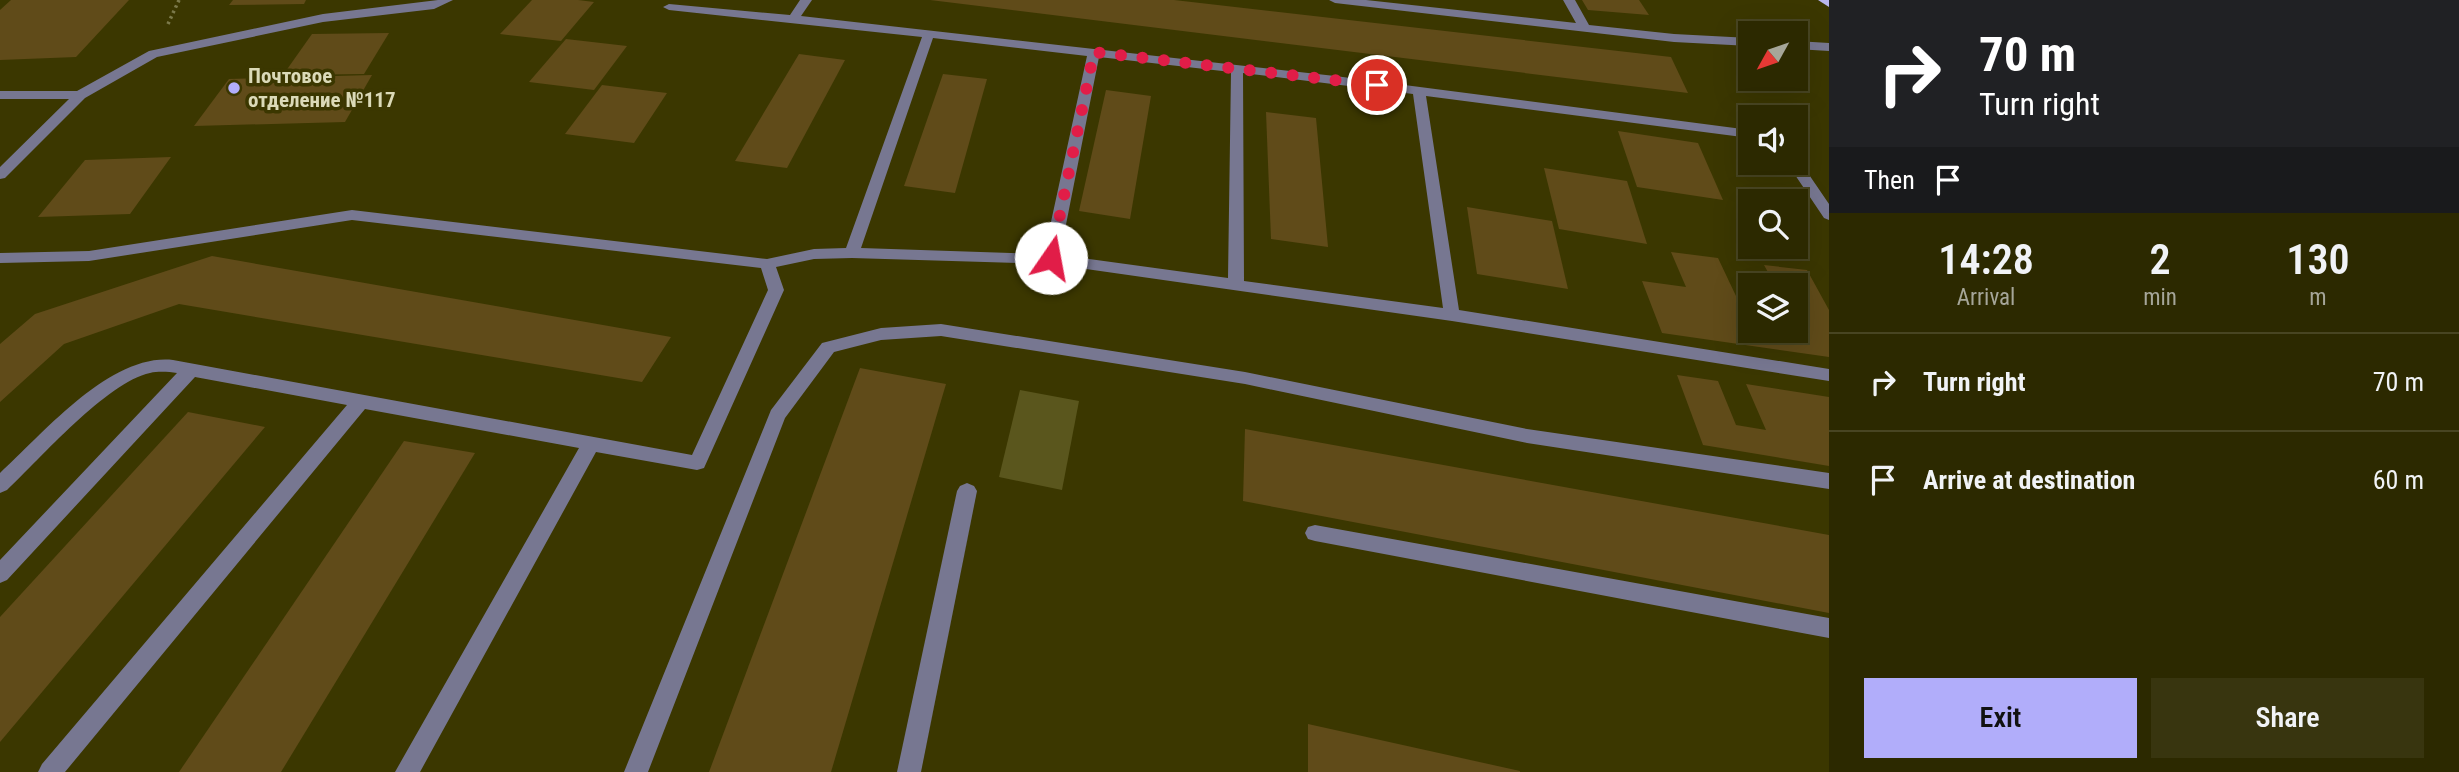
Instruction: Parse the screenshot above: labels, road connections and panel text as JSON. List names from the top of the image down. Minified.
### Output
{"places":["Почтовое отделение №117"],"north":"bottom left","page":{"turn":["70 m","Turn right"],"then":"Then","eta":["14:28","Arrival","2","min","130","m"],"list":[{"name":"Turn right","value":"70 m"},{"name":"Arrive at destination","value":"60 m"}],"buttons":["Exit","Share"]}}
